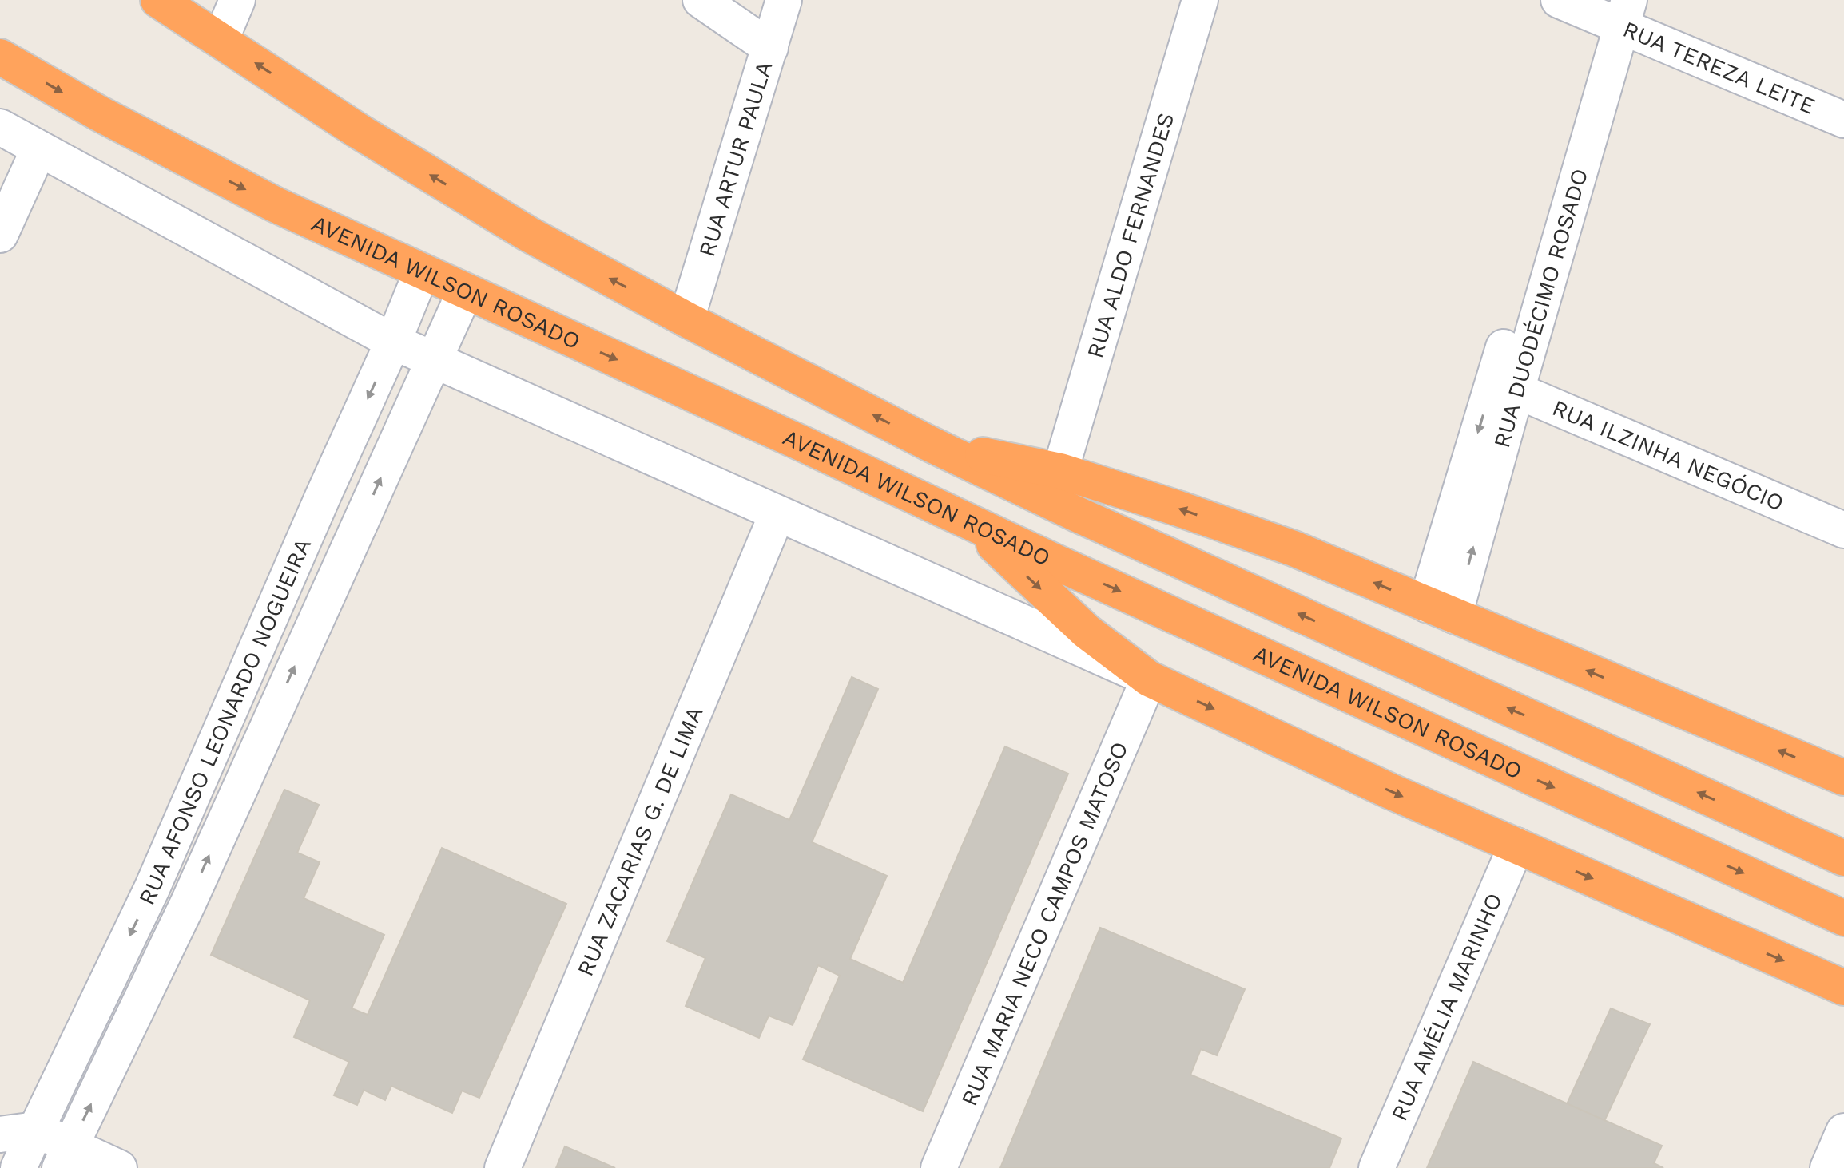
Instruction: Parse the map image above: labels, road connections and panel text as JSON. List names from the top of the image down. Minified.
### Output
{"streets":{"highway":["AVENIDA WILSON ROSADO"],"street":["RUA TEREZA LEITE","RUA ARTUR PAULA","RUA ALDO FERNANDES","RUA DUODÉCIMO ROSADO","RUA ILZINHA NEGÓCIO","RUA AFONSO LEONARDO NOGUEIRA","RUA ZACARIAS G. DE LIMA","RUA MARIA NECO CAMPOS MATOSO","RUA AMÉLIA MARINHO"]},"crossings":[["RUA TEREZA LEITE","RUA DUODÉCIMO ROSADO"],["AVENIDA WILSON ROSADO","RUA AFONSO LEONARDO NOGUEIRA"],["RUA DUODÉCIMO ROSADO","RUA ILZINHA NEGÓCIO"]]}
